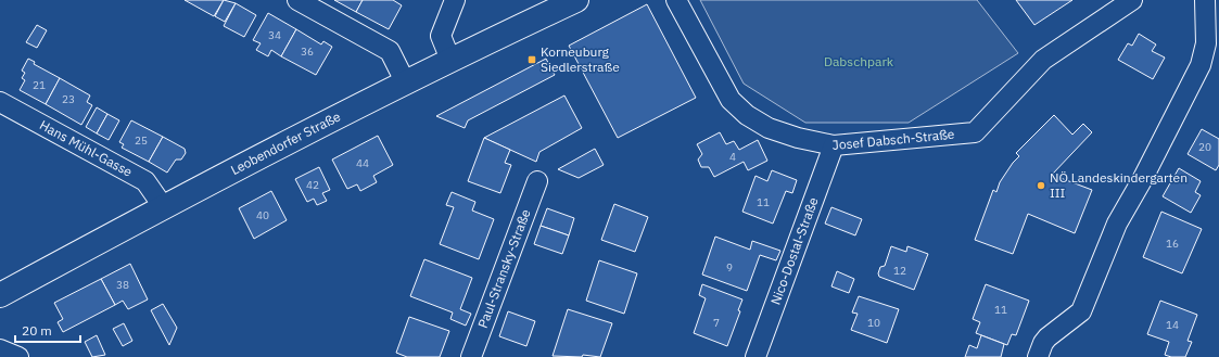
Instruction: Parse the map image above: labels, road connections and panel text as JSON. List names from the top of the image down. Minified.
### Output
{"streets":{"main road":["Leobendorfer Straße"],"street":["Josef Dabsch-Straße","Hans Mühl-Gasse","Nico-Dostal-Straße","Paul-Stransky-Straße"]},"crossings":[["Josef Dabsch-Straße","Nico-Dostal-Straße"],["Leobendorfer Straße","Hans Mühl-Gasse"]],"parks":["Dabschpark"],"places":{"transit":["Korneuburg Siedlerstraße"],"other":["NÖ Landeskindergarten III"]},"house_numbers":["34","36","21","23","25","20","4","44","42","11","40","16","9","12","38","11","7","10","14"],"scale_bar":"20 m"}
